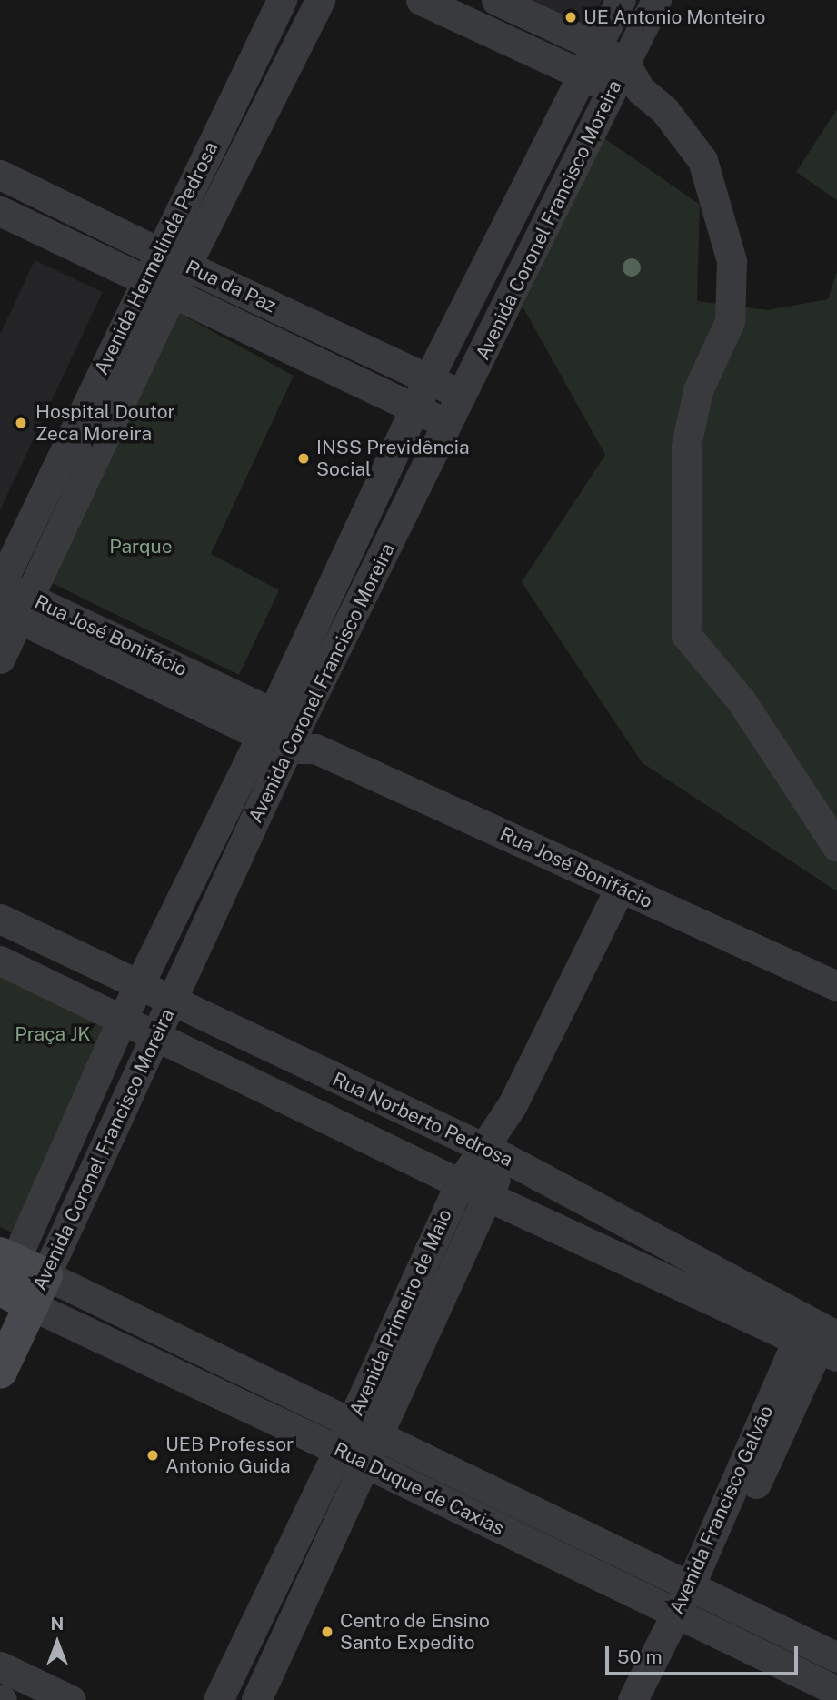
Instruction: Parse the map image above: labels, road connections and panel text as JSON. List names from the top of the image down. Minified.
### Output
{"streets":{"street":["Avenida Coronel Francisco Moreira","Avenida Hermelinda Pedrosa","Rua da Paz","Rua José Bonifácio","Rua Norberto Pedrosa","Avenida Primeiro de Maio","Rua Duque de Caxias","Avenida Francisco Galvão"]},"crossings":[["Avenida Coronel Francisco Moreira","Rua da Paz"],["Avenida Coronel Francisco Moreira","Rua José Bonifácio"],["Avenida Coronel Francisco Moreira","Rua Norberto Pedrosa"],["Avenida Coronel Francisco Moreira","Rua Duque de Caxias"],["Avenida Hermelinda Pedrosa","Rua da Paz"],["Avenida Hermelinda Pedrosa","Rua José Bonifácio"],["Rua José Bonifácio","Avenida Primeiro de Maio"],["Rua Norberto Pedrosa","Avenida Primeiro de Maio"],["Rua Norberto Pedrosa","Avenida Francisco Galvão"],["Avenida Primeiro de Maio","Rua Duque de Caxias"],["Rua Duque de Caxias","Avenida Francisco Galvão"]],"parks":["Parque","Praça JK"],"places":["UE Antonio Monteiro","Hospital Doutor Zeca Moreira","INSS Previdência Social","UEB Professor Antonio Guida","Centro de Ensino Santo Expedito"],"scale_bar":"50 m","north":"top"}
